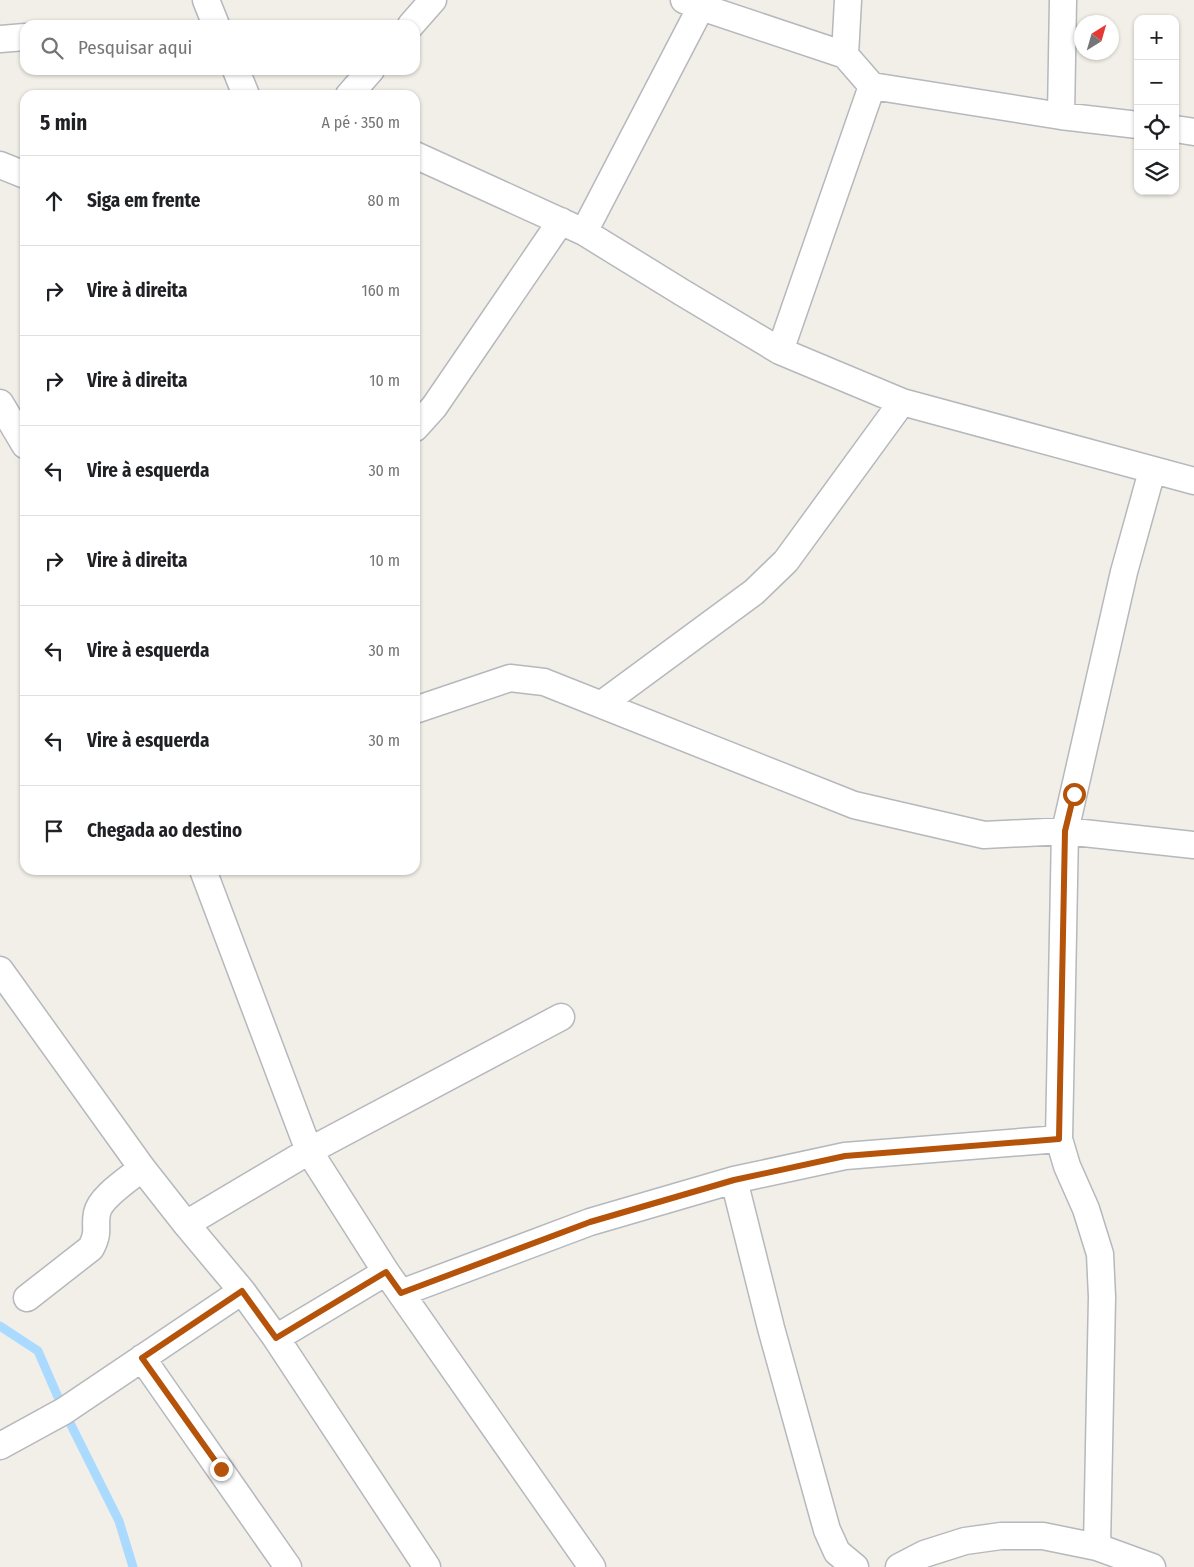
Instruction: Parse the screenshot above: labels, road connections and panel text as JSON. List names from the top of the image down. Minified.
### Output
{"north":"top right","page":{"map_buttons":["+","−"],"search":"Pesquisar aqui","heading":["5 min","A pé · 350 m"],"list":[["Siga em frente","80 m"],["Vire à direita","160 m"],["Vire à direita","10 m"],["Vire à esquerda","30 m"],["Vire à direita","10 m"],["Vire à esquerda","30 m"],["Vire à esquerda","30 m"],"Chegada ao destino"]}}
